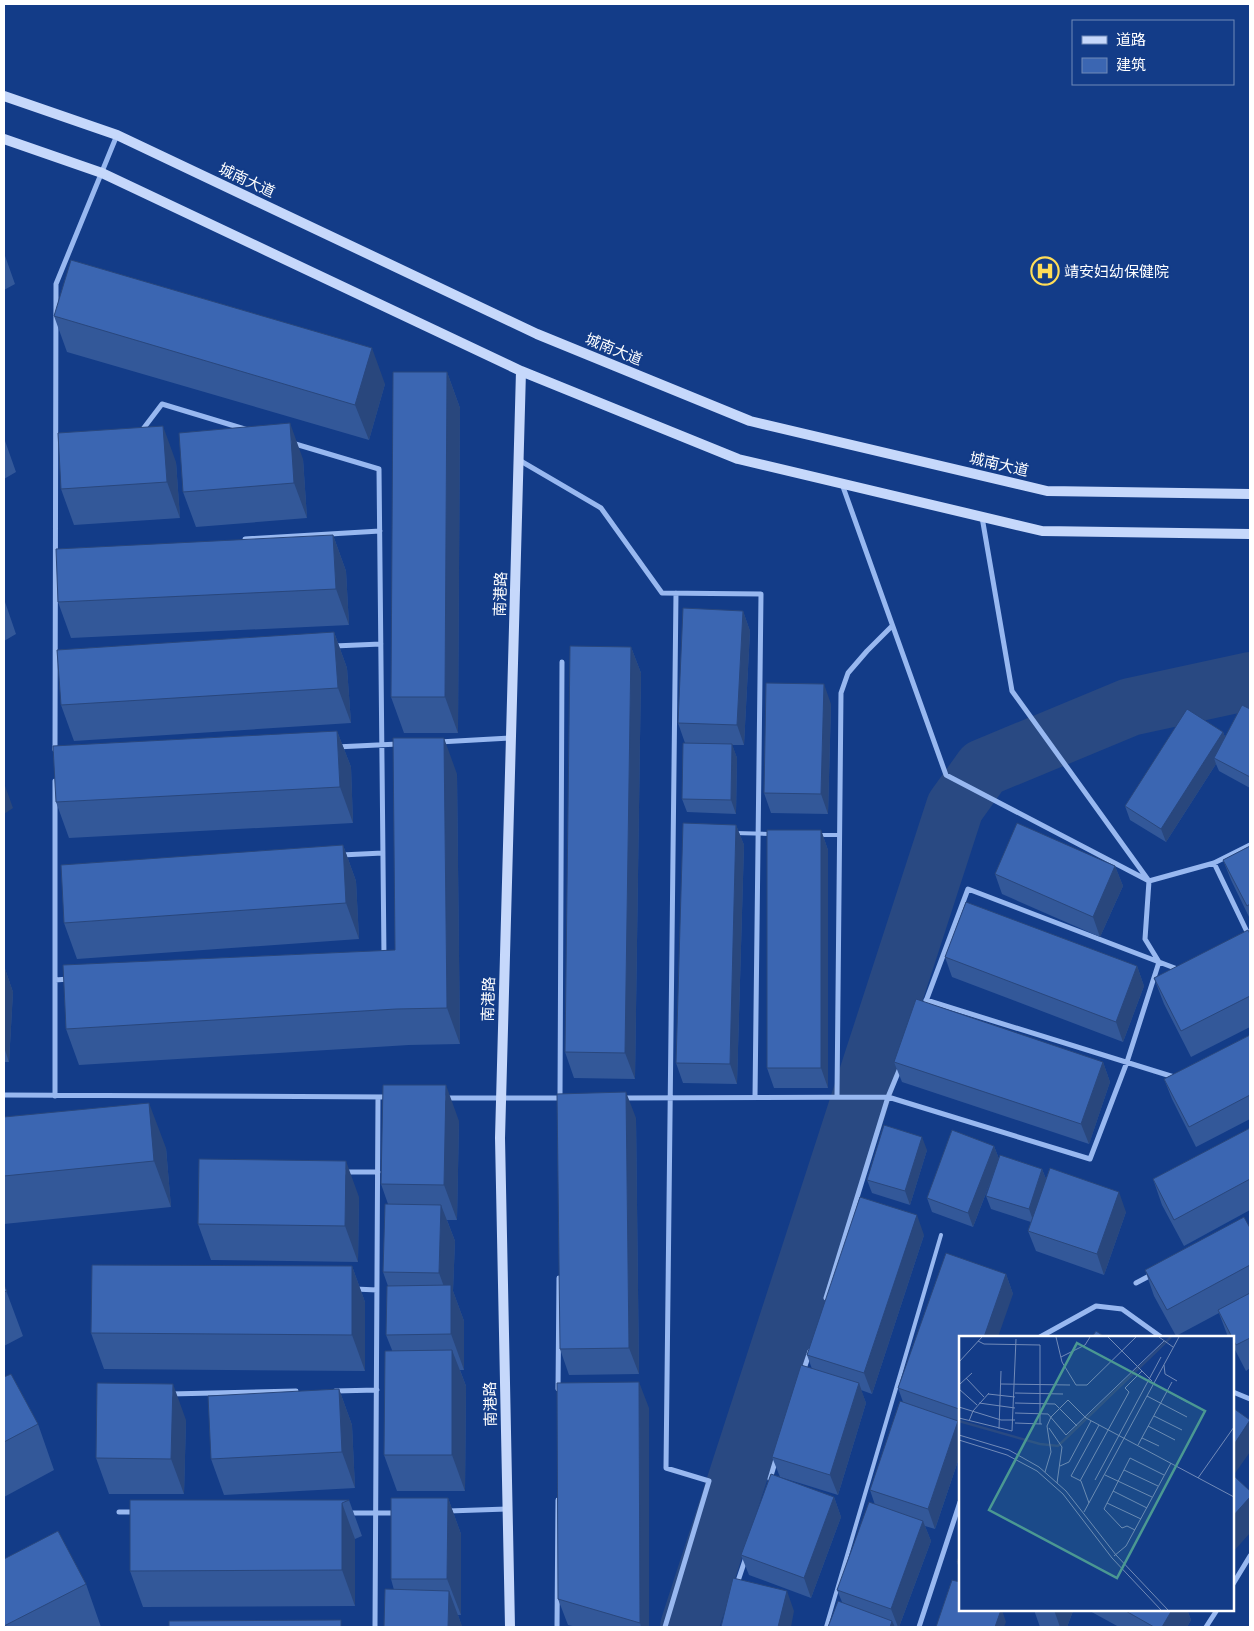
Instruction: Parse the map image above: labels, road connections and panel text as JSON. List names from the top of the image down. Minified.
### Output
{"streets":{"main road":["城南大道","南港路"]},"places":{"hospital":["靖安妇幼保健院"]},"legend":["道路","建筑"]}
